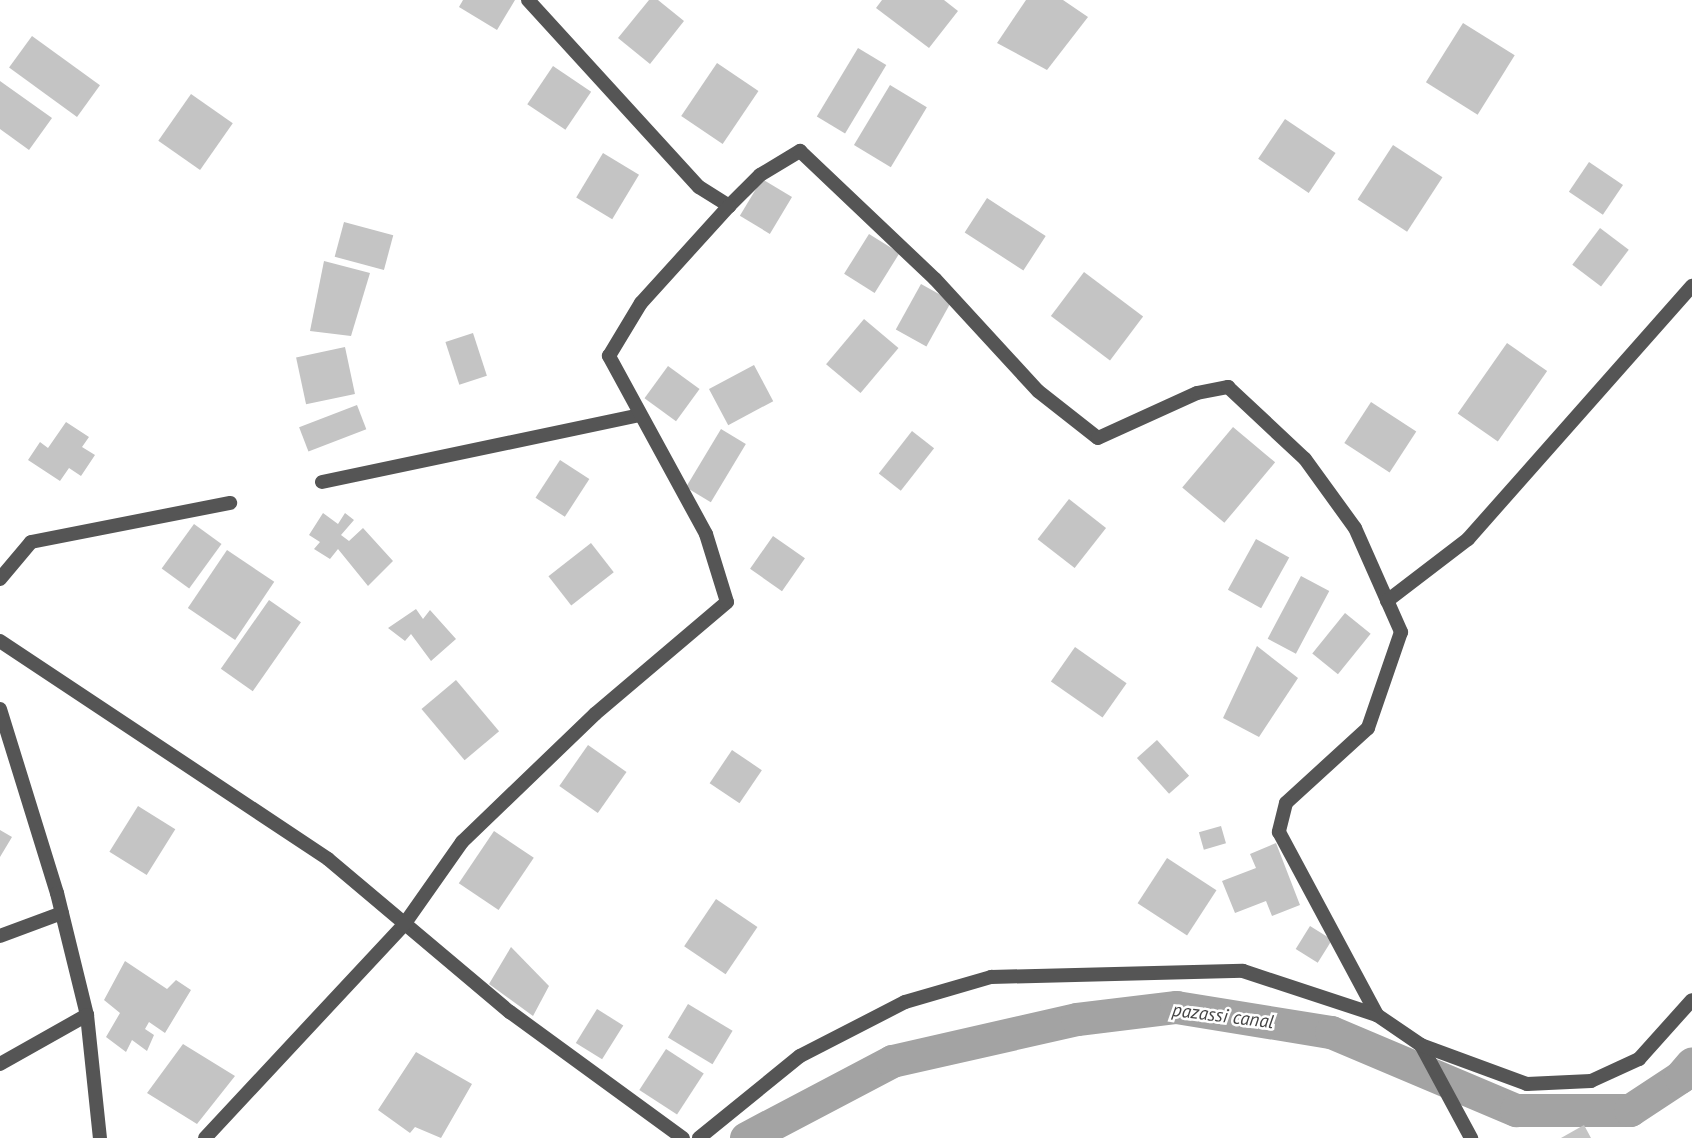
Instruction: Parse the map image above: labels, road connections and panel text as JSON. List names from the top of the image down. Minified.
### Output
{"water":["pazassi canal"]}
